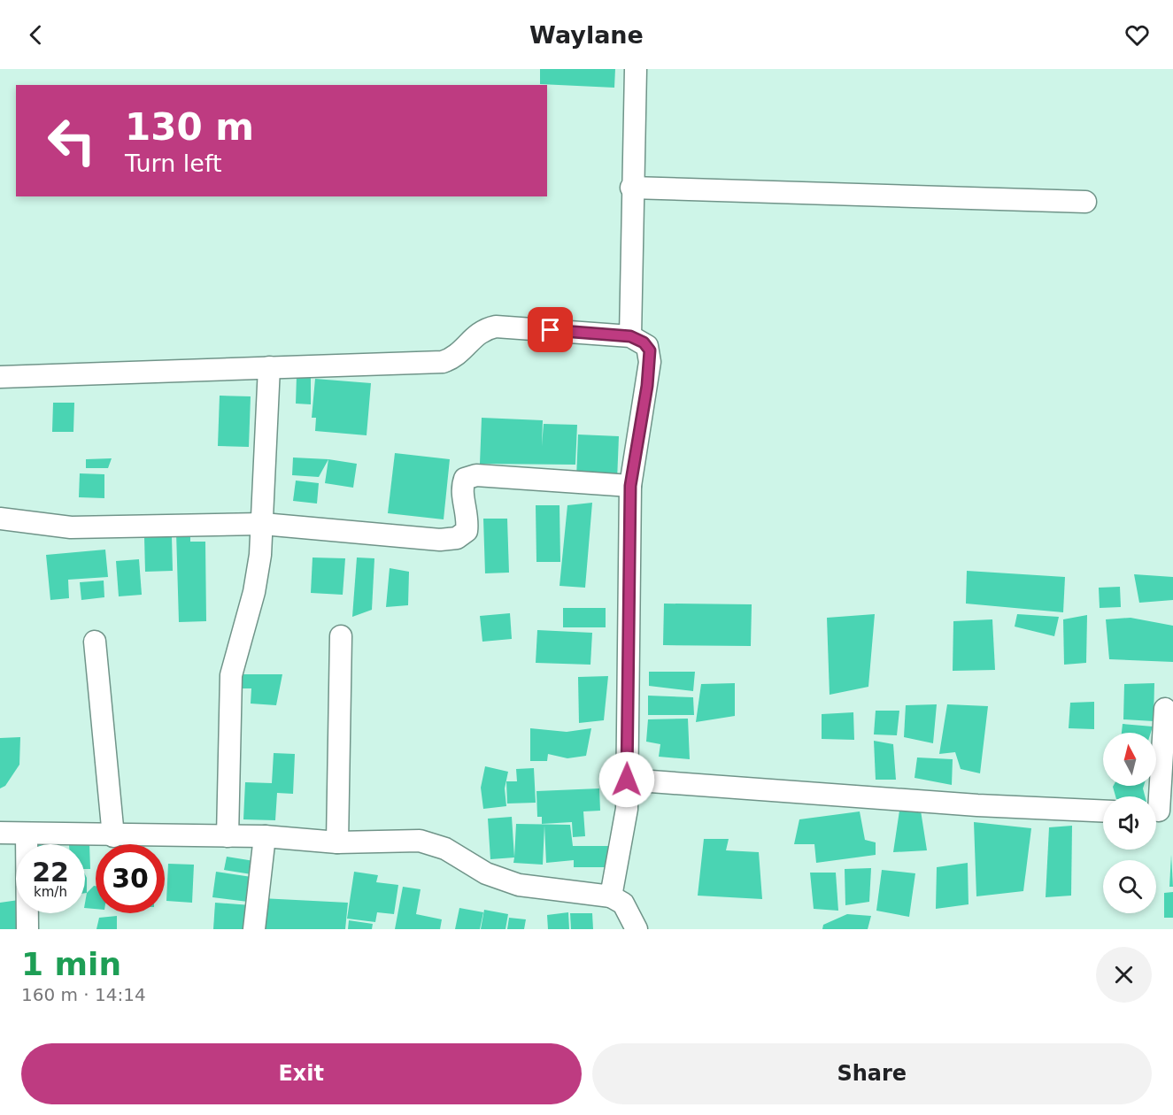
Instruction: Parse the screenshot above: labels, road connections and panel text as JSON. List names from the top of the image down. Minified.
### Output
{"north":"top","page":{"header":"Waylane","turn":["130 m","Turn left"],"speed":"22 km/h","limit":"30","heading":["1 min","160 m · 14:14"],"buttons":["Exit","Share"]}}
